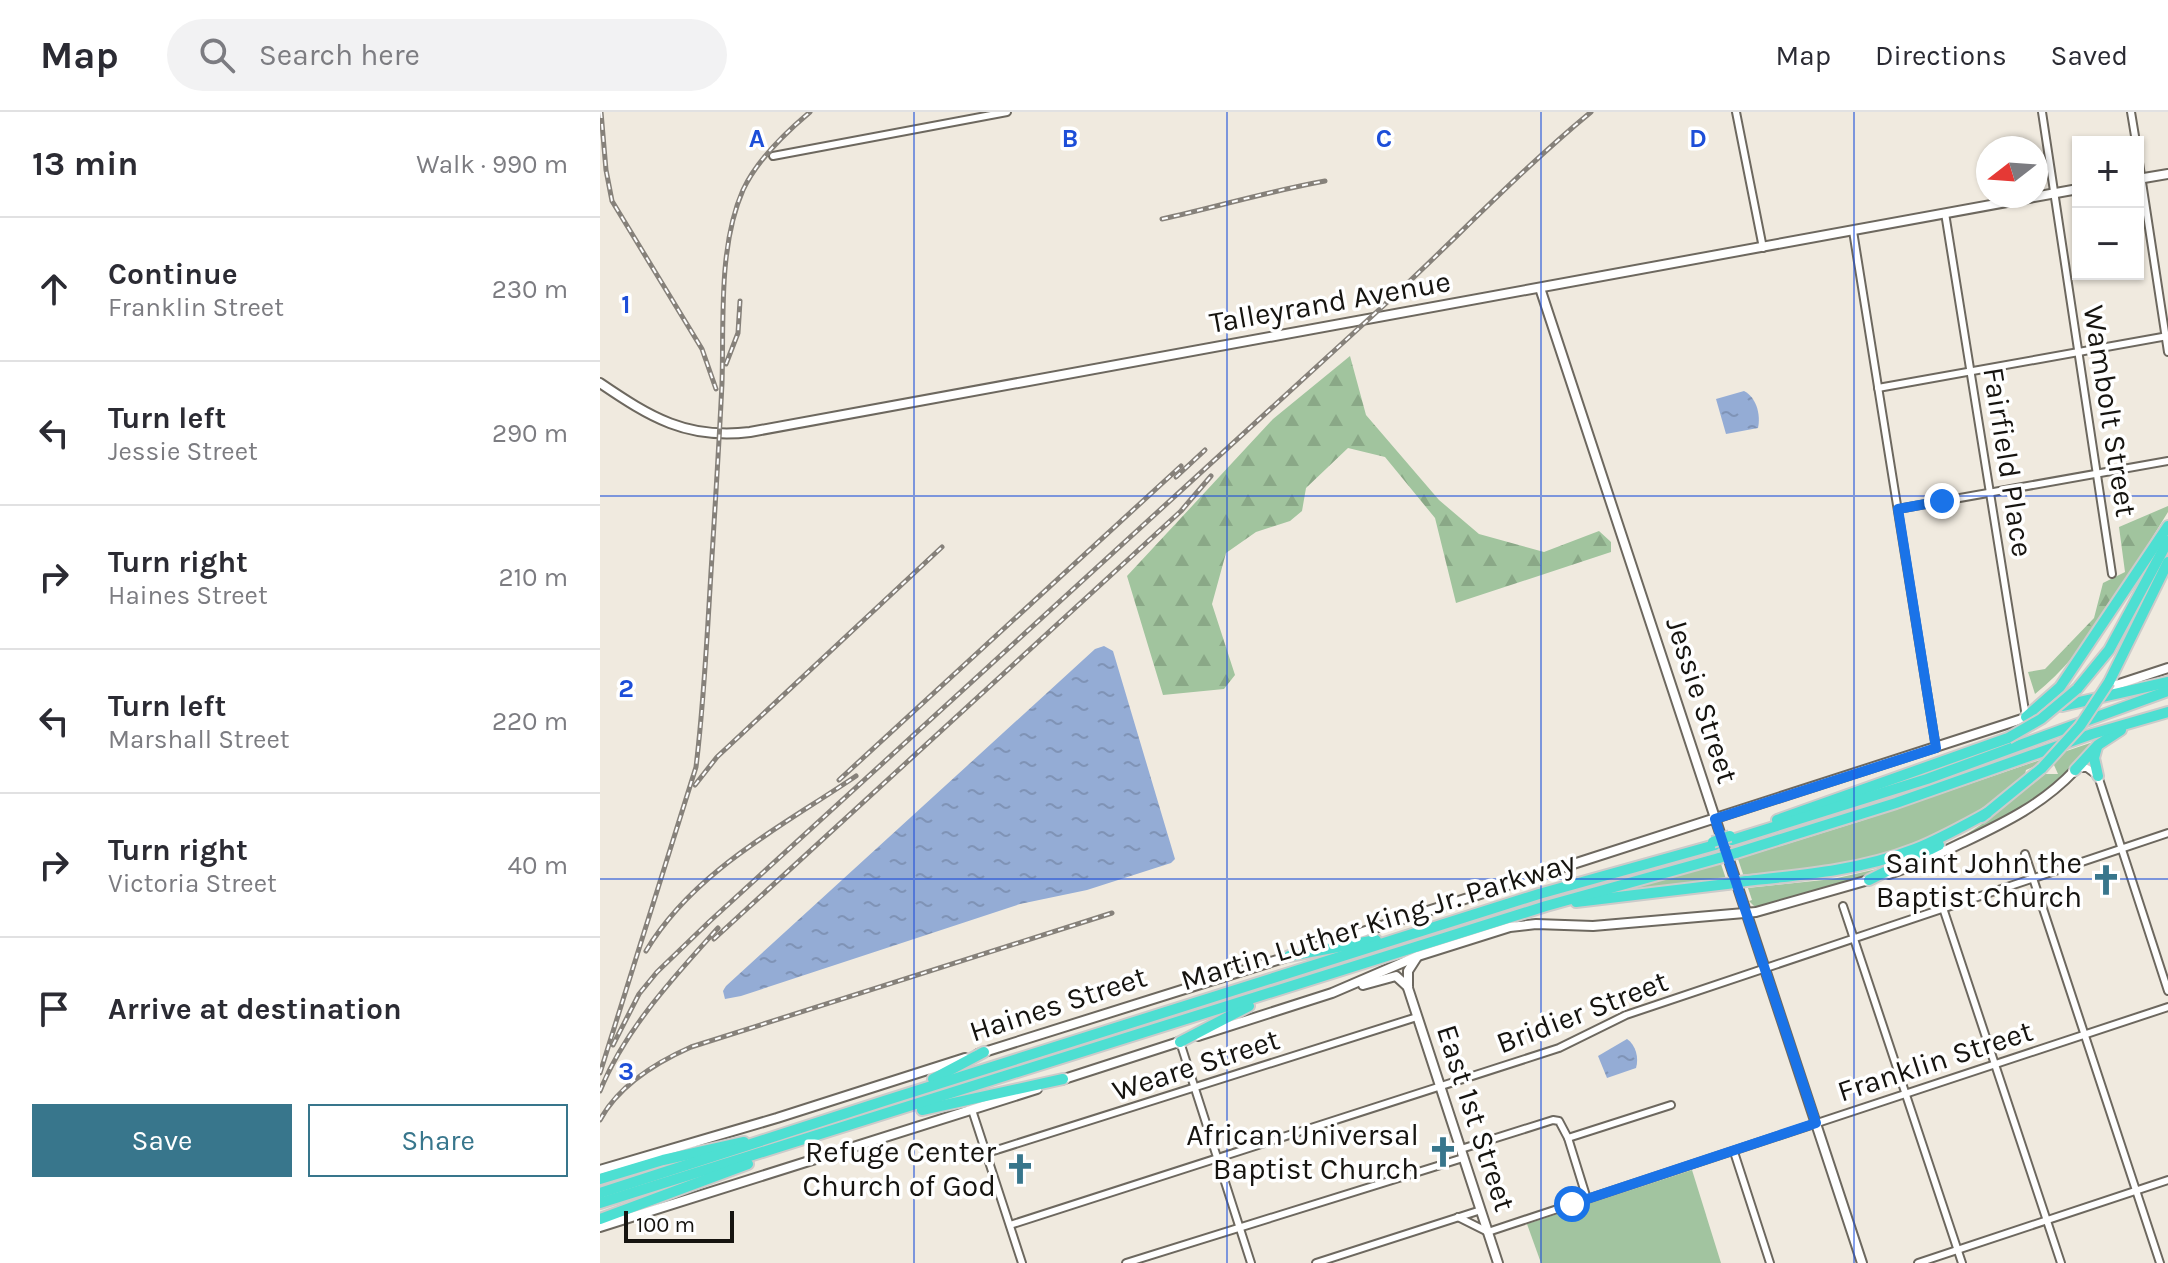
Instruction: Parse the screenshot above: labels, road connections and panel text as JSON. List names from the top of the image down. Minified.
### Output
{"streets":{"highway":["Martin Luther King Jr. Parkway"],"street":["Talleyrand Avenue","Wambolt Street","Fairfield Place","Jessie Street","Haines Street","Bridier Street","Franklin Street","Weare Street","East 1st Street"]},"crossings":[["Talleyrand Avenue","Wambolt Street"],["Talleyrand Avenue","Fairfield Place"],["Talleyrand Avenue","Jessie Street"],["Fairfield Place","Haines Street"],["Jessie Street","Haines Street"],["Jessie Street","Bridier Street"],["Jessie Street","Franklin Street"],["Bridier Street","East 1st Street"],["Franklin Street","East 1st Street"],["Weare Street","East 1st Street"]],"places":{"church":["Saint John the Baptist Church","African Universal Baptist Church","Refuge Center Church of God"]},"scale_bar":"100 m","north":"left","page":{"header":"Map","search":"Search here","nav":["Map","Directions","Saved"],"heading":["13 min","Walk · 990 m"],"map_buttons":["+","−"],"list":[["Continue","Franklin Street","230 m"],["Turn left","Jessie Street","290 m"],["Turn right","Haines Street","210 m"],["Turn left","Marshall Street","220 m"],["Turn right","Victoria Street","40 m"],"Arrive at destination"],"buttons":["Save","Share"],"scale":"100 m"},"grid":{"columns":["A","B","C","D"],"rows":["1","2","3"]}}
